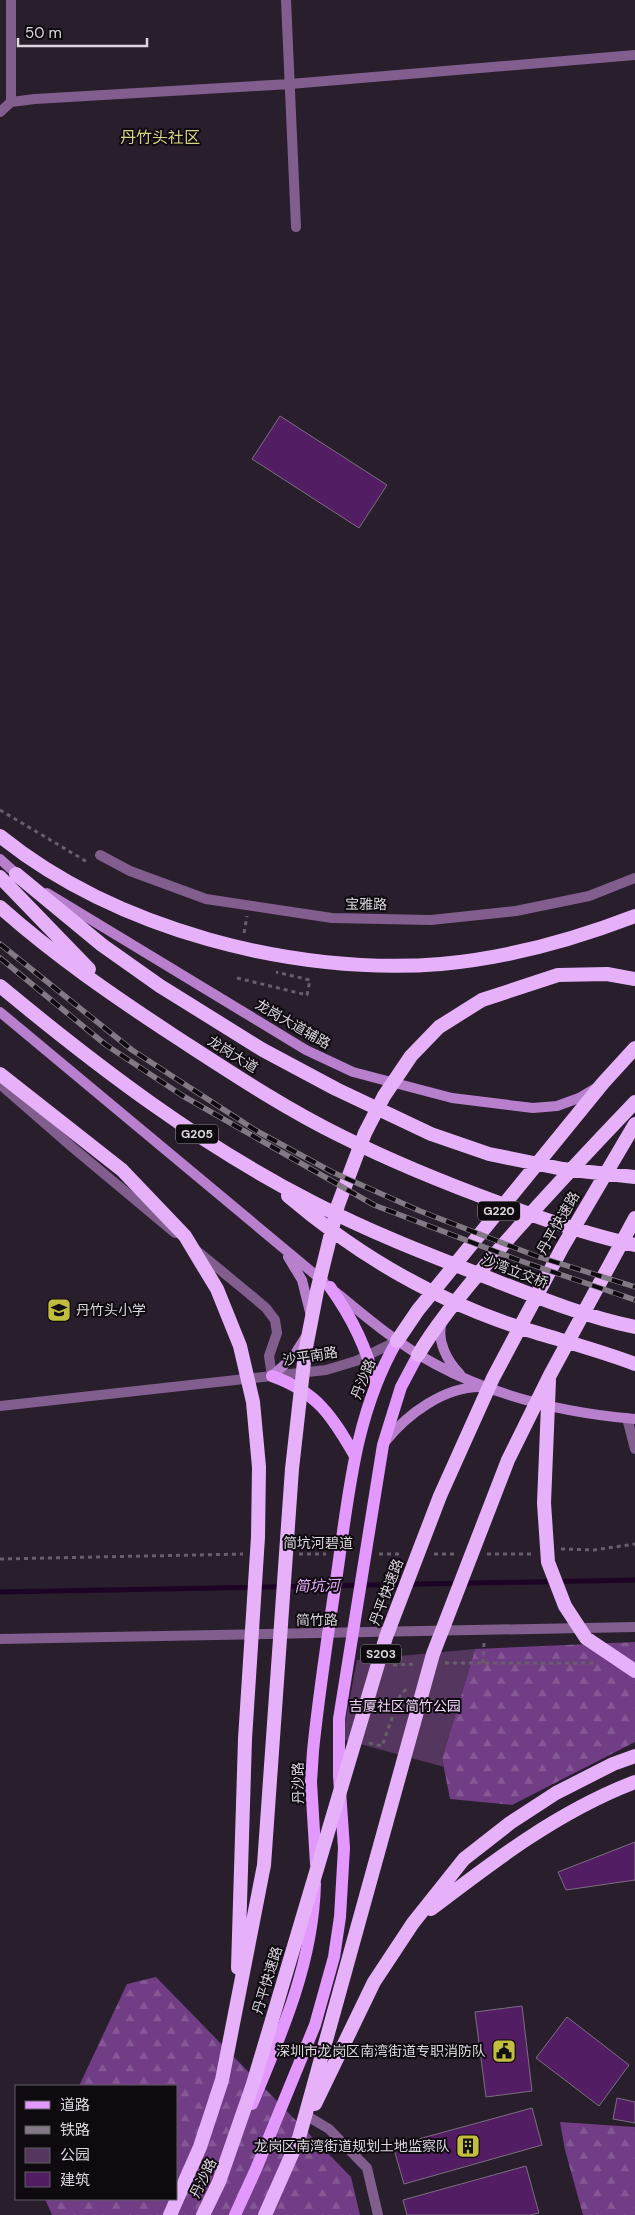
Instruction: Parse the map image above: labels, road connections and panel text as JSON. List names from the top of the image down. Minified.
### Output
{"streets":{"highway":["龙岗大道","G205","G220","丹平快速路","沙湾立交桥","S203"],"main road":["龙岗大道辅路","丹沙路"],"street":["宝雅路","沙平南路","简竹路"],"path":["简坑河碧道"]},"crossings":[["龙岗大道辅路","G220"],["G205","沙湾立交桥"],["G220","沙平南路"],["G220","丹沙路"],["丹平快速路","丹沙路"],["沙平南路","丹沙路"]],"districts":["丹竹头社区"],"water":["简坑河"],"parks":["吉厦社区简竹公园"],"places":{"school or university":["丹竹头小学"],"public building":["深圳市龙岗区南湾街道专职消防队"],"building":["龙岗区南湾街道规划土地监察队"]},"legend":["道路","铁路","公园","建筑"],"scale_bar":"50 m"}
